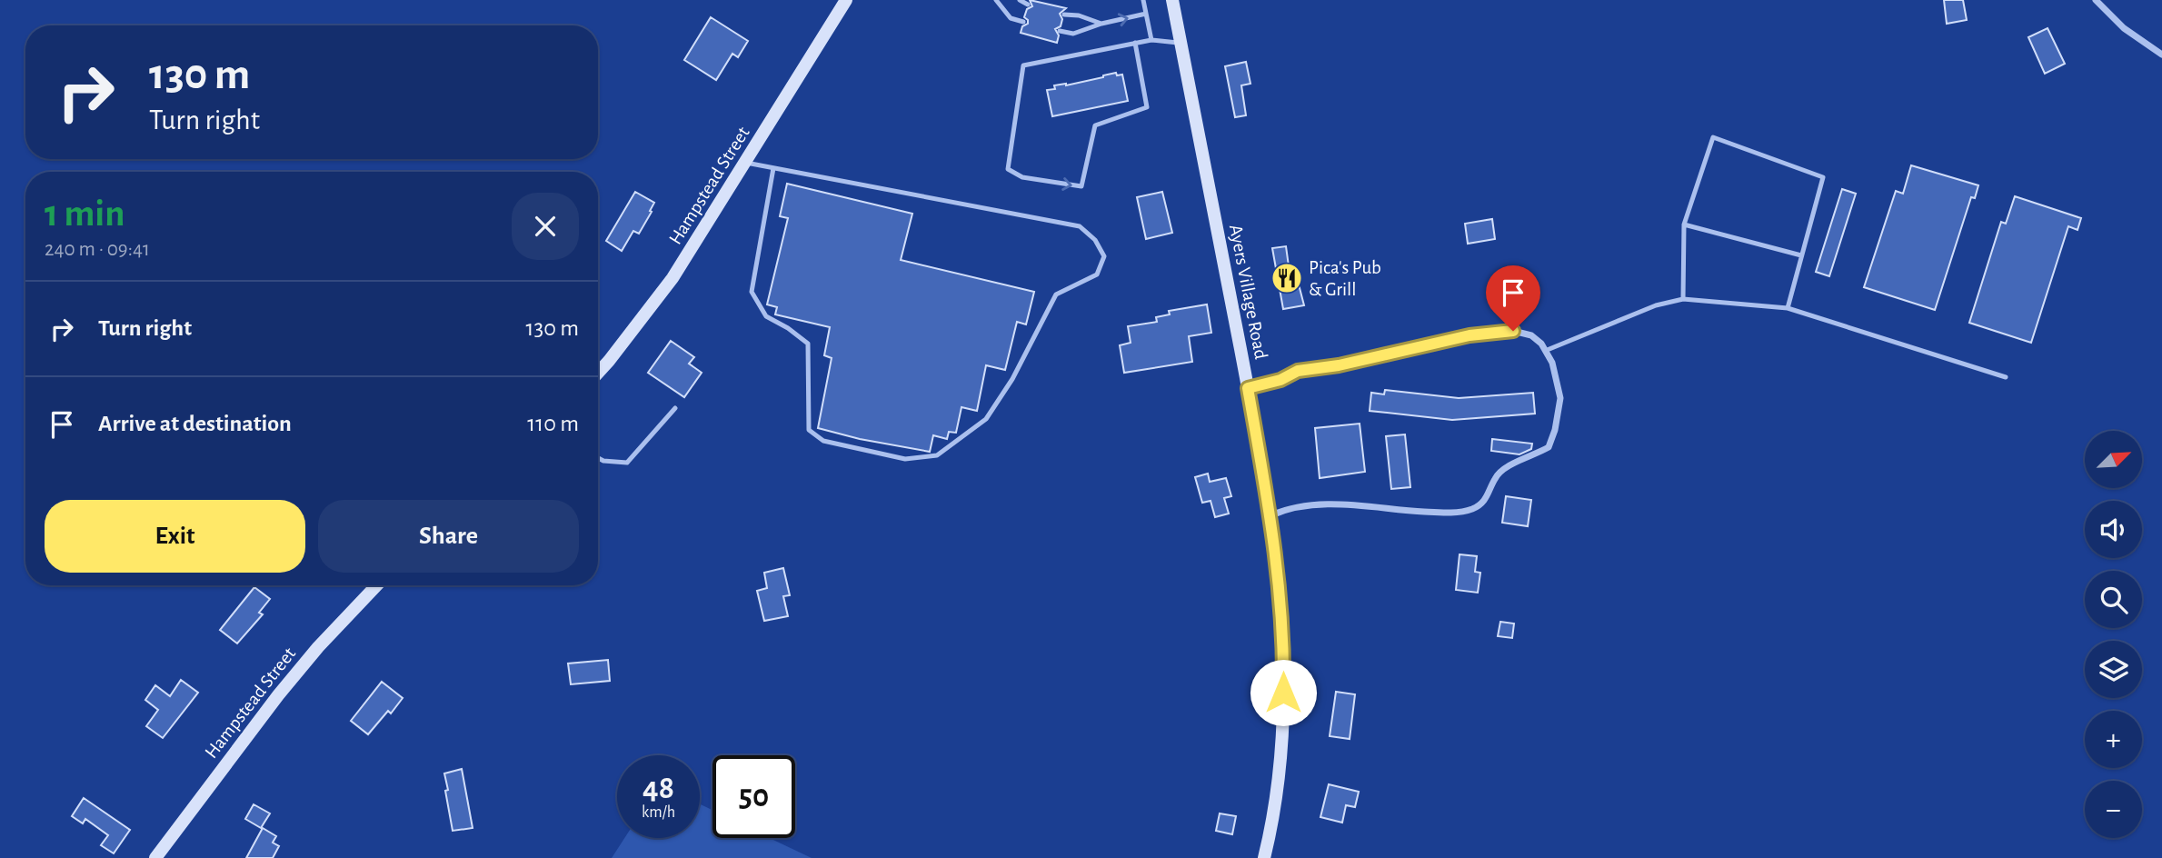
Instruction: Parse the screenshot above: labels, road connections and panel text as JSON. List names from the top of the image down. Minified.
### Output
{"streets":{"main road":["Hampstead Street","Ayers Village Road"]},"places":{"restaurant":["Pica's Pub & Grill"]},"north":"top right","page":{"turn":["130 m","Turn right"],"heading":["1 min","240 m · 09:41"],"list":[{"name":"Turn right","value":"130 m"},{"name":"Arrive at destination","value":"110 m"}],"map_buttons":["+","−"],"buttons":["Exit","Share"],"speed":"48 km/h","limit":"50"}}
